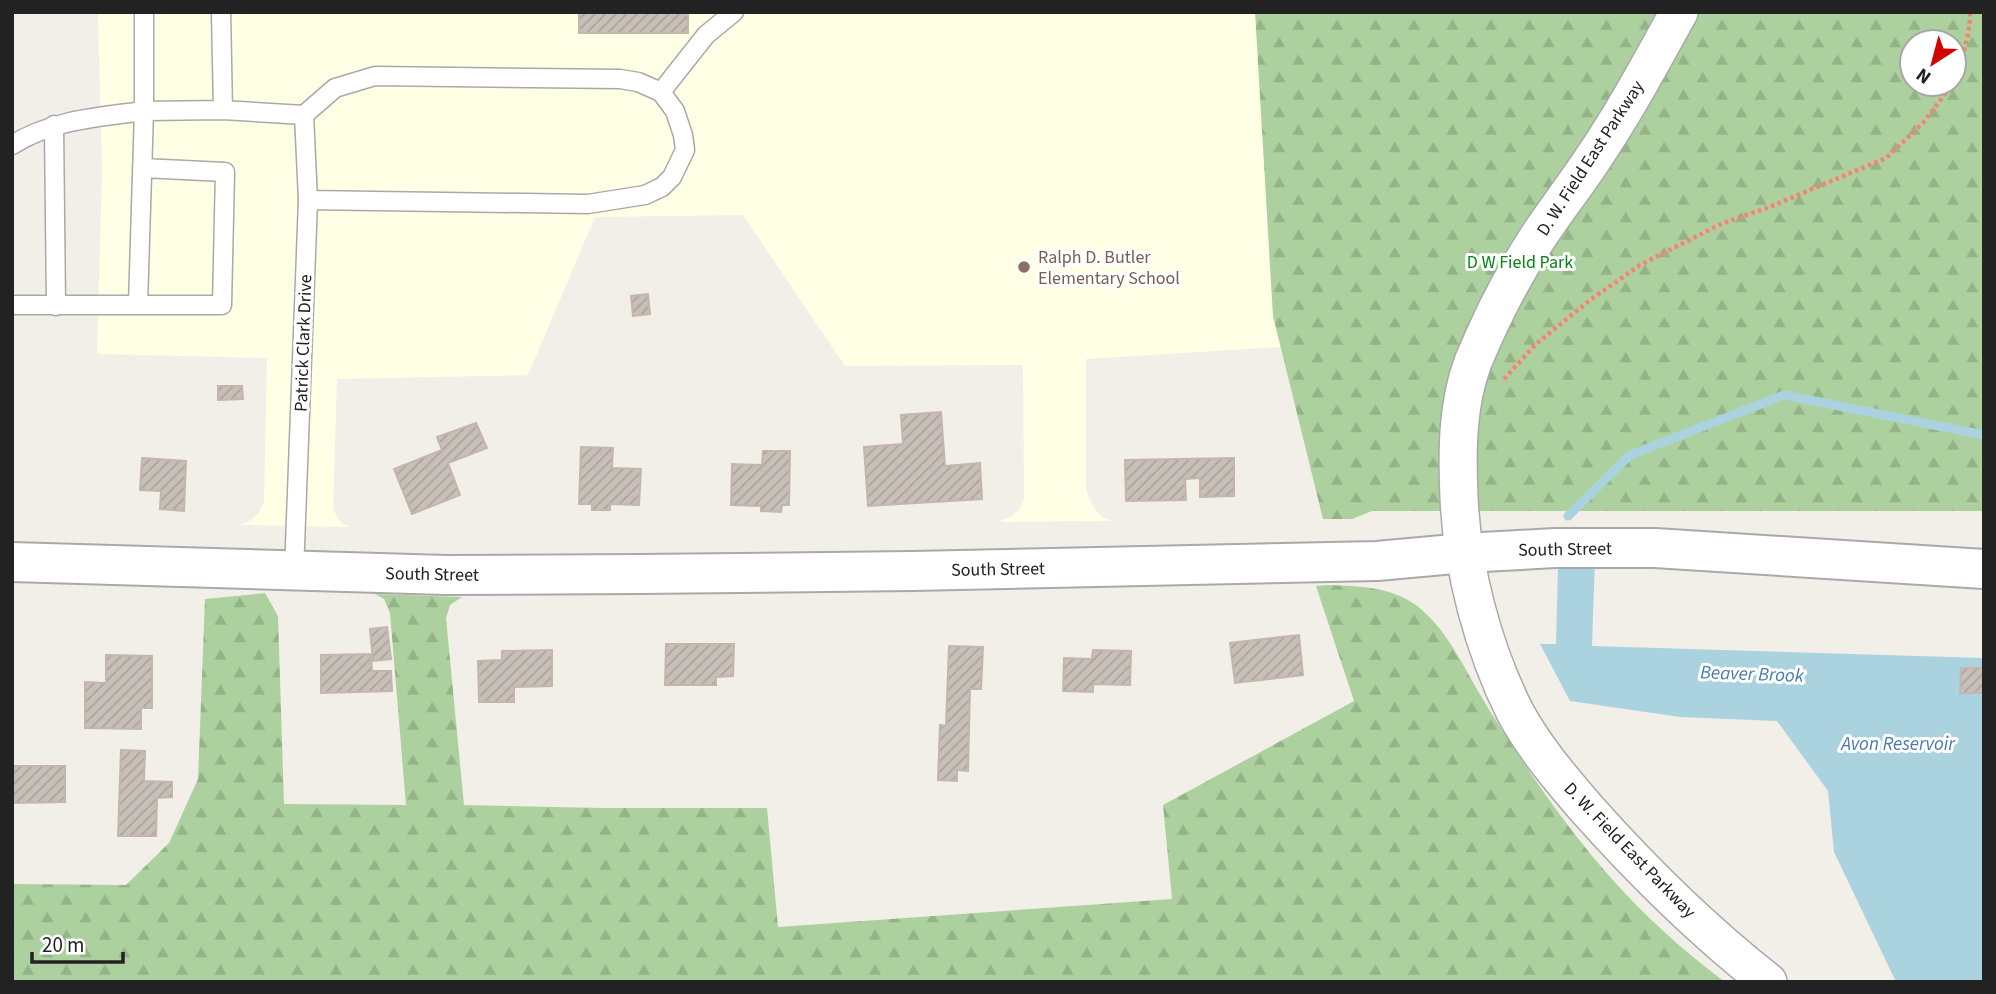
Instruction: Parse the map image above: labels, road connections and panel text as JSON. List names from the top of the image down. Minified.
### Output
{"streets":{"street":["D. W. Field East Parkway","South Street"],"lane":["Patrick Clark Drive"]},"crossings":[["D. W. Field East Parkway","South Street"],["Patrick Clark Drive","South Street"]],"water":["Beaver Brook","Avon Reservoir"],"parks":["D W Field Park"],"places":["Ralph D. Butler Elementary School"],"scale_bar":"20 m","north":"bottom left"}
